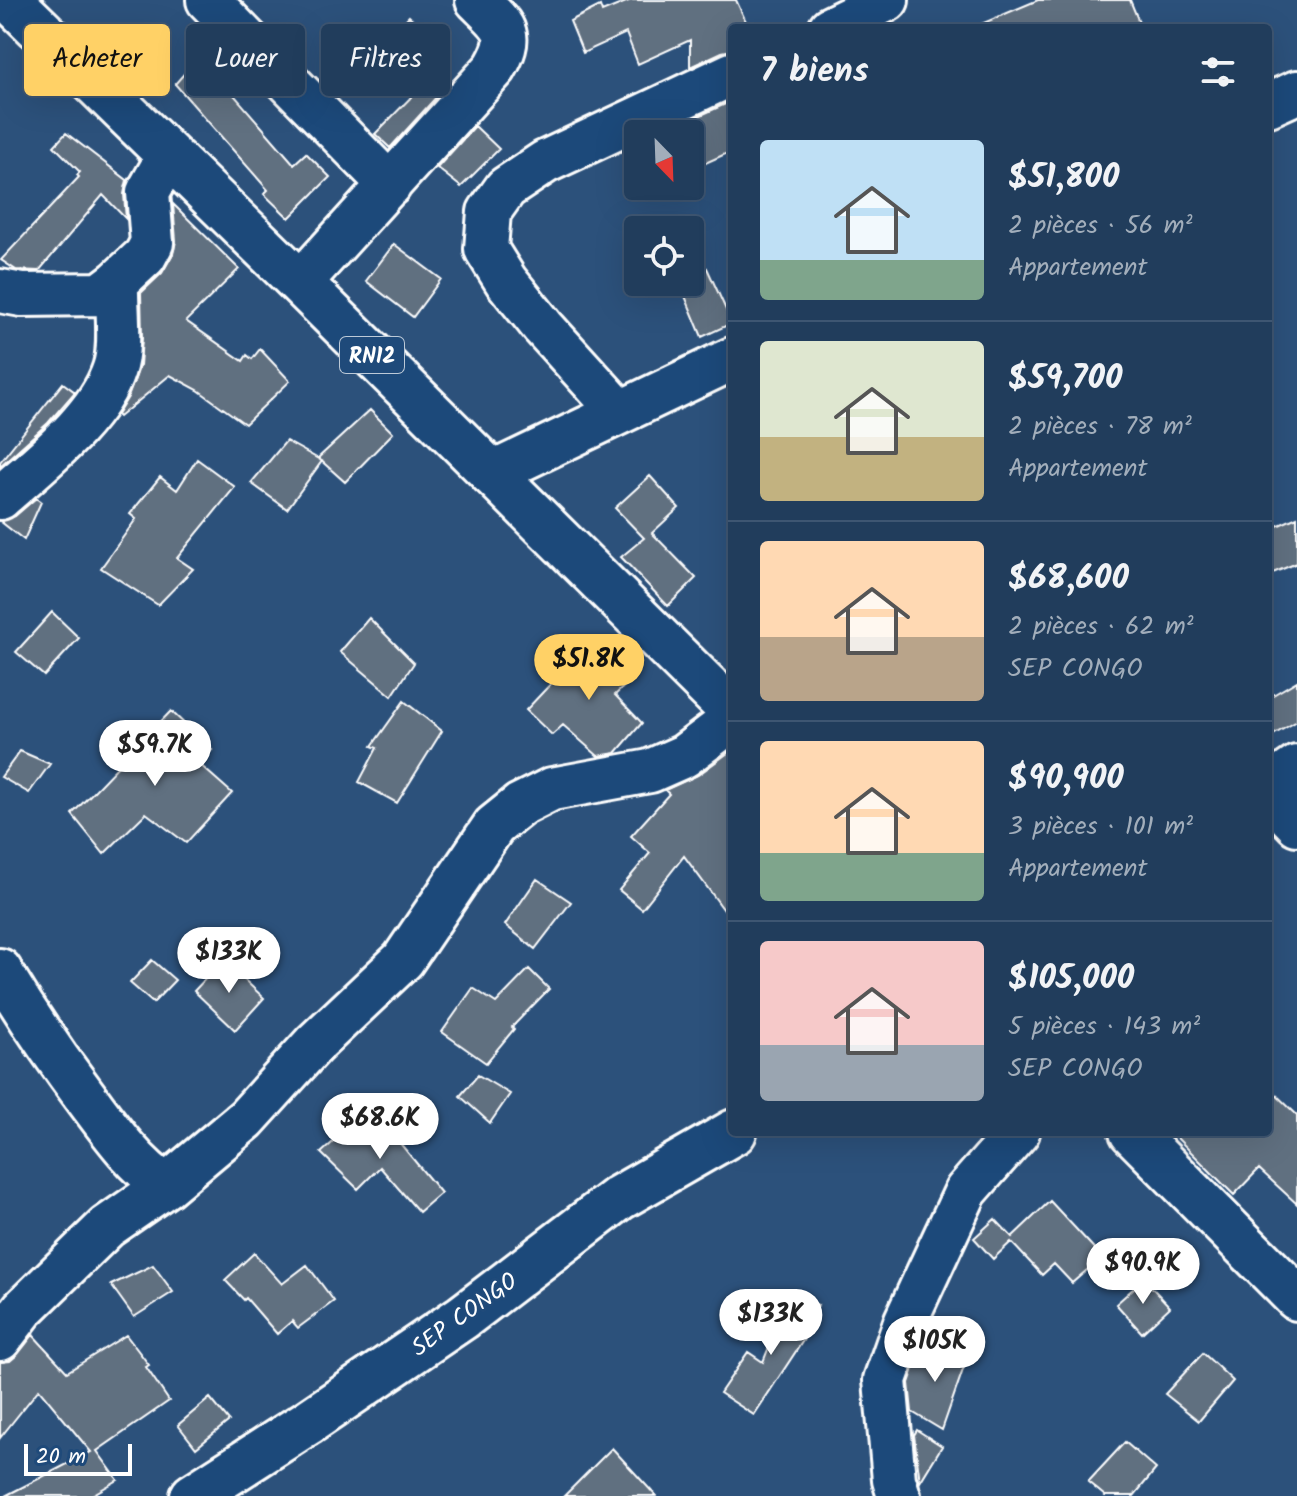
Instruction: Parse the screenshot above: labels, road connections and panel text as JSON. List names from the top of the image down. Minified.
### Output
{"streets":{"main road":["RN12","SEP CONGO"]},"scale_bar":"20 m","north":"bottom right","page":{"chip":["Acheter","Louer","Filtres"],"heading":"7 biens","list":[{"name":"$51,800","note":"2 pièces · 56 m² · Appartement"},{"name":"$59,700","note":"2 pièces · 78 m² · Appartement"},{"name":"$68,600","note":"2 pièces · 62 m² · SEP CONGO"},{"name":"$90,900","note":"3 pièces · 101 m² · Appartement"},{"name":"$105,000","note":"5 pièces · 143 m² · SEP CONGO"}],"price":["$51.8K","$59.7K","$133K","$68.6K","$90.9K","$133K","$105K"],"scale":"20 m"}}
